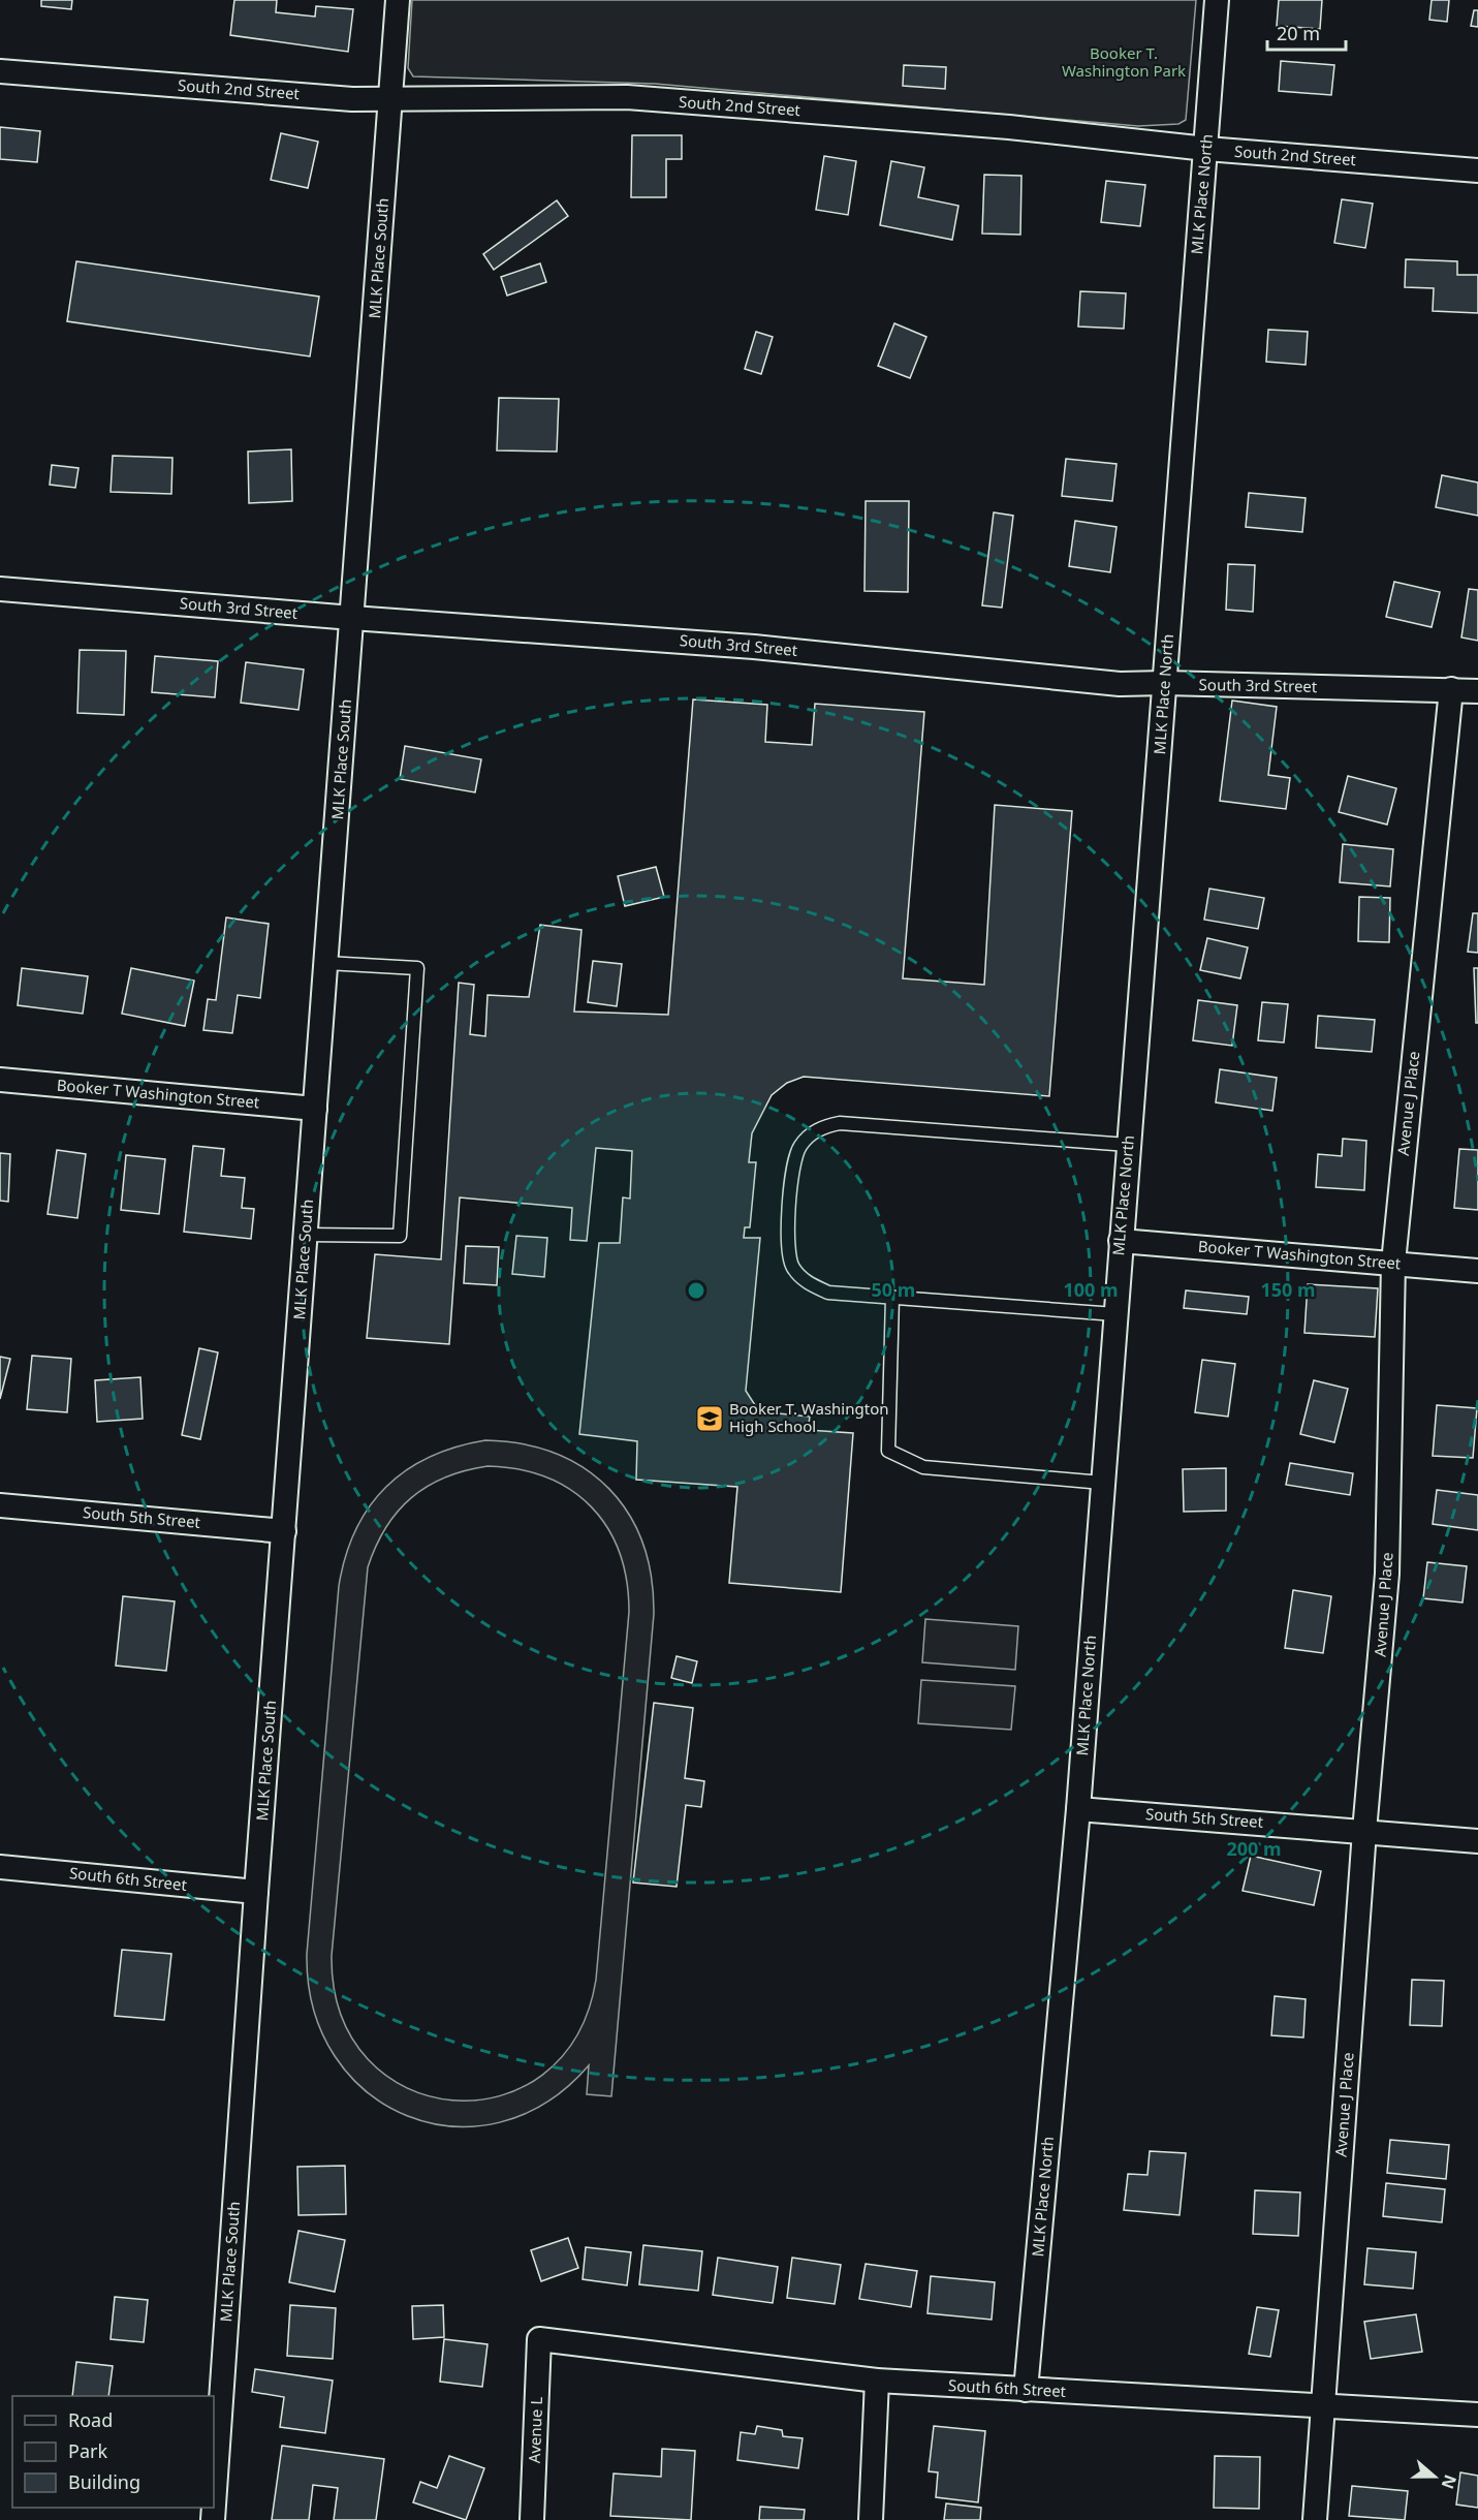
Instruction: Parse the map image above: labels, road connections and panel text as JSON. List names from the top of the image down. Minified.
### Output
{"streets":{"street":["South 2nd Street","MLK Place North","MLK Place South","South 3rd Street","Booker T Washington Street","Avenue J Place","South 5th Street","South 6th Street","Avenue L"]},"crossings":[["South 2nd Street","MLK Place North"],["South 2nd Street","MLK Place South"],["MLK Place North","South 3rd Street"],["MLK Place North","Booker T Washington Street"],["MLK Place North","South 5th Street"],["MLK Place North","South 6th Street"],["MLK Place South","South 3rd Street"],["MLK Place South","Booker T Washington Street"],["MLK Place South","South 5th Street"],["MLK Place South","South 6th Street"],["South 3rd Street","Avenue J Place"],["Booker T Washington Street","Avenue J Place"],["Avenue J Place","South 5th Street"],["Avenue J Place","South 6th Street"],["South 6th Street","Avenue L"]],"parks":["Booker T. Washington Park"],"places":{"school or university":["Booker T. Washington High School"]},"legend":["Road","Park","Building"],"scale_bar":"20 m","north":"right","rings":["50 m","100 m","150 m","200 m"]}
